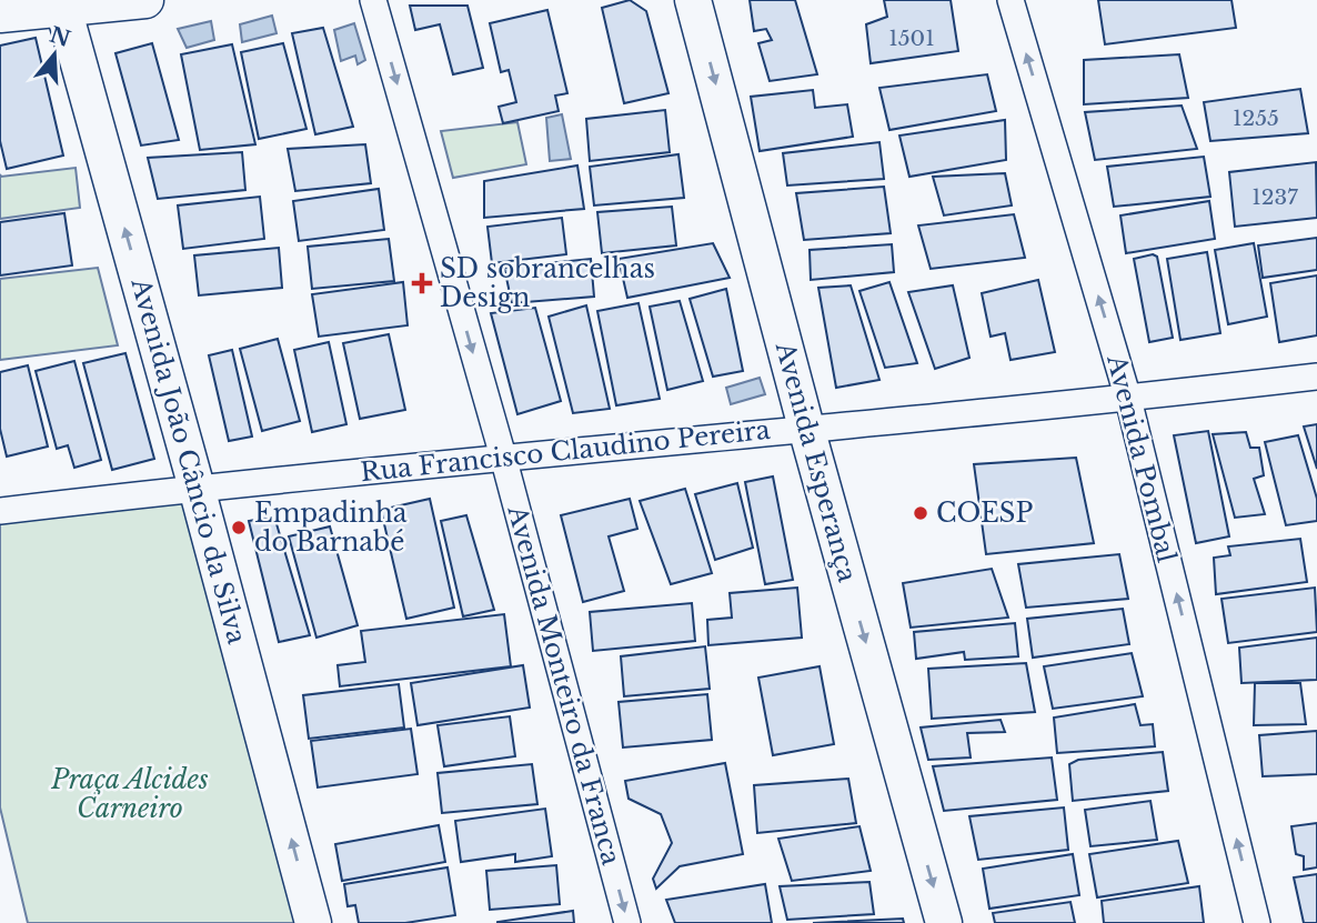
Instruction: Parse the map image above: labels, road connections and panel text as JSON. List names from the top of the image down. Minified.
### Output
{"streets":{"main road":["Avenida João Câncio da Silva","Avenida Esperança"],"street":["Rua Francisco Claudino Pereira","Avenida Pombal","Avenida Monteiro da Franca"]},"crossings":[["Rua Francisco Claudino Pereira","Avenida Pombal"],["Rua Francisco Claudino Pereira","Avenida João Câncio da Silva"],["Rua Francisco Claudino Pereira","Avenida Esperança"],["Rua Francisco Claudino Pereira","Avenida Monteiro da Franca"]],"one_way":["Avenida Pombal","Avenida João Câncio da Silva","Avenida Esperança","Avenida Monteiro da Franca"],"parks":["Praça Alcides Carneiro"],"places":{"health":["SD sobrancelhas Design"],"other":["COESP","Empadinha do Barnabé"]},"house_numbers":["1501","1255","1237"],"north":"top"}
